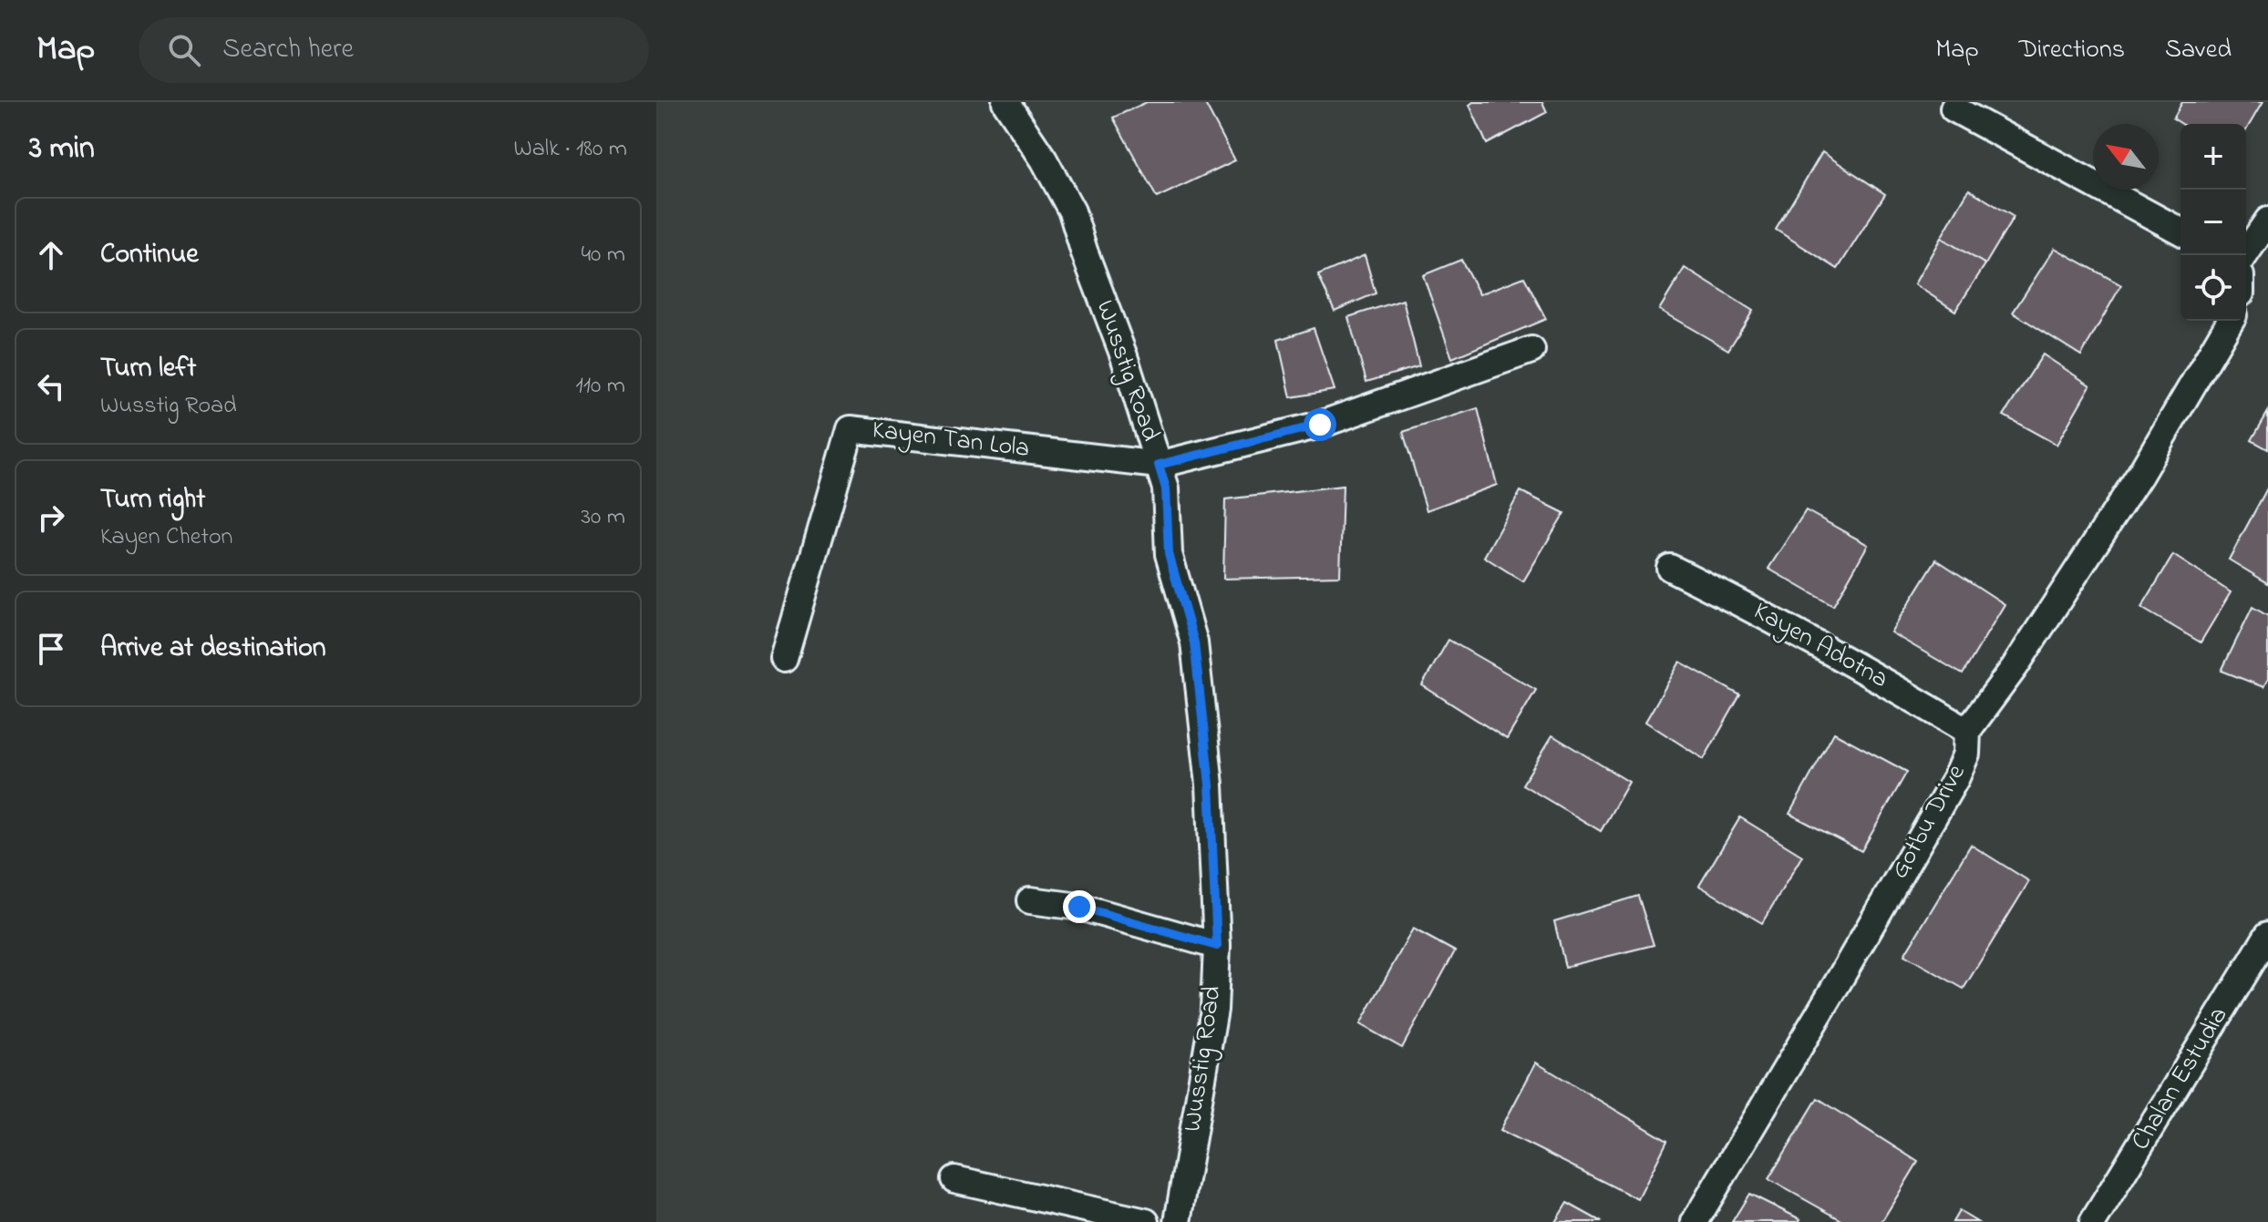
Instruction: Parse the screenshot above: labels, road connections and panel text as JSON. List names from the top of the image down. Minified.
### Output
{"streets":{"street":["Wusstig Road","Kayen Tan Lola","Kayen Adotna","Gotbu Drive","Chalan Estudia"]},"crossings":[["Wusstig Road","Kayen Tan Lola"],["Kayen Adotna","Gotbu Drive"]],"north":"top left","page":{"header":"Map","search":"Search here","nav":["Map","Directions","Saved"],"heading":["3 min","Walk · 180 m"],"map_buttons":["+","−"],"list":[["Continue","40 m"],["Turn left","Wusstig Road","110 m"],["Turn right","Kayen Cheton","30 m"],"Arrive at destination"]}}
